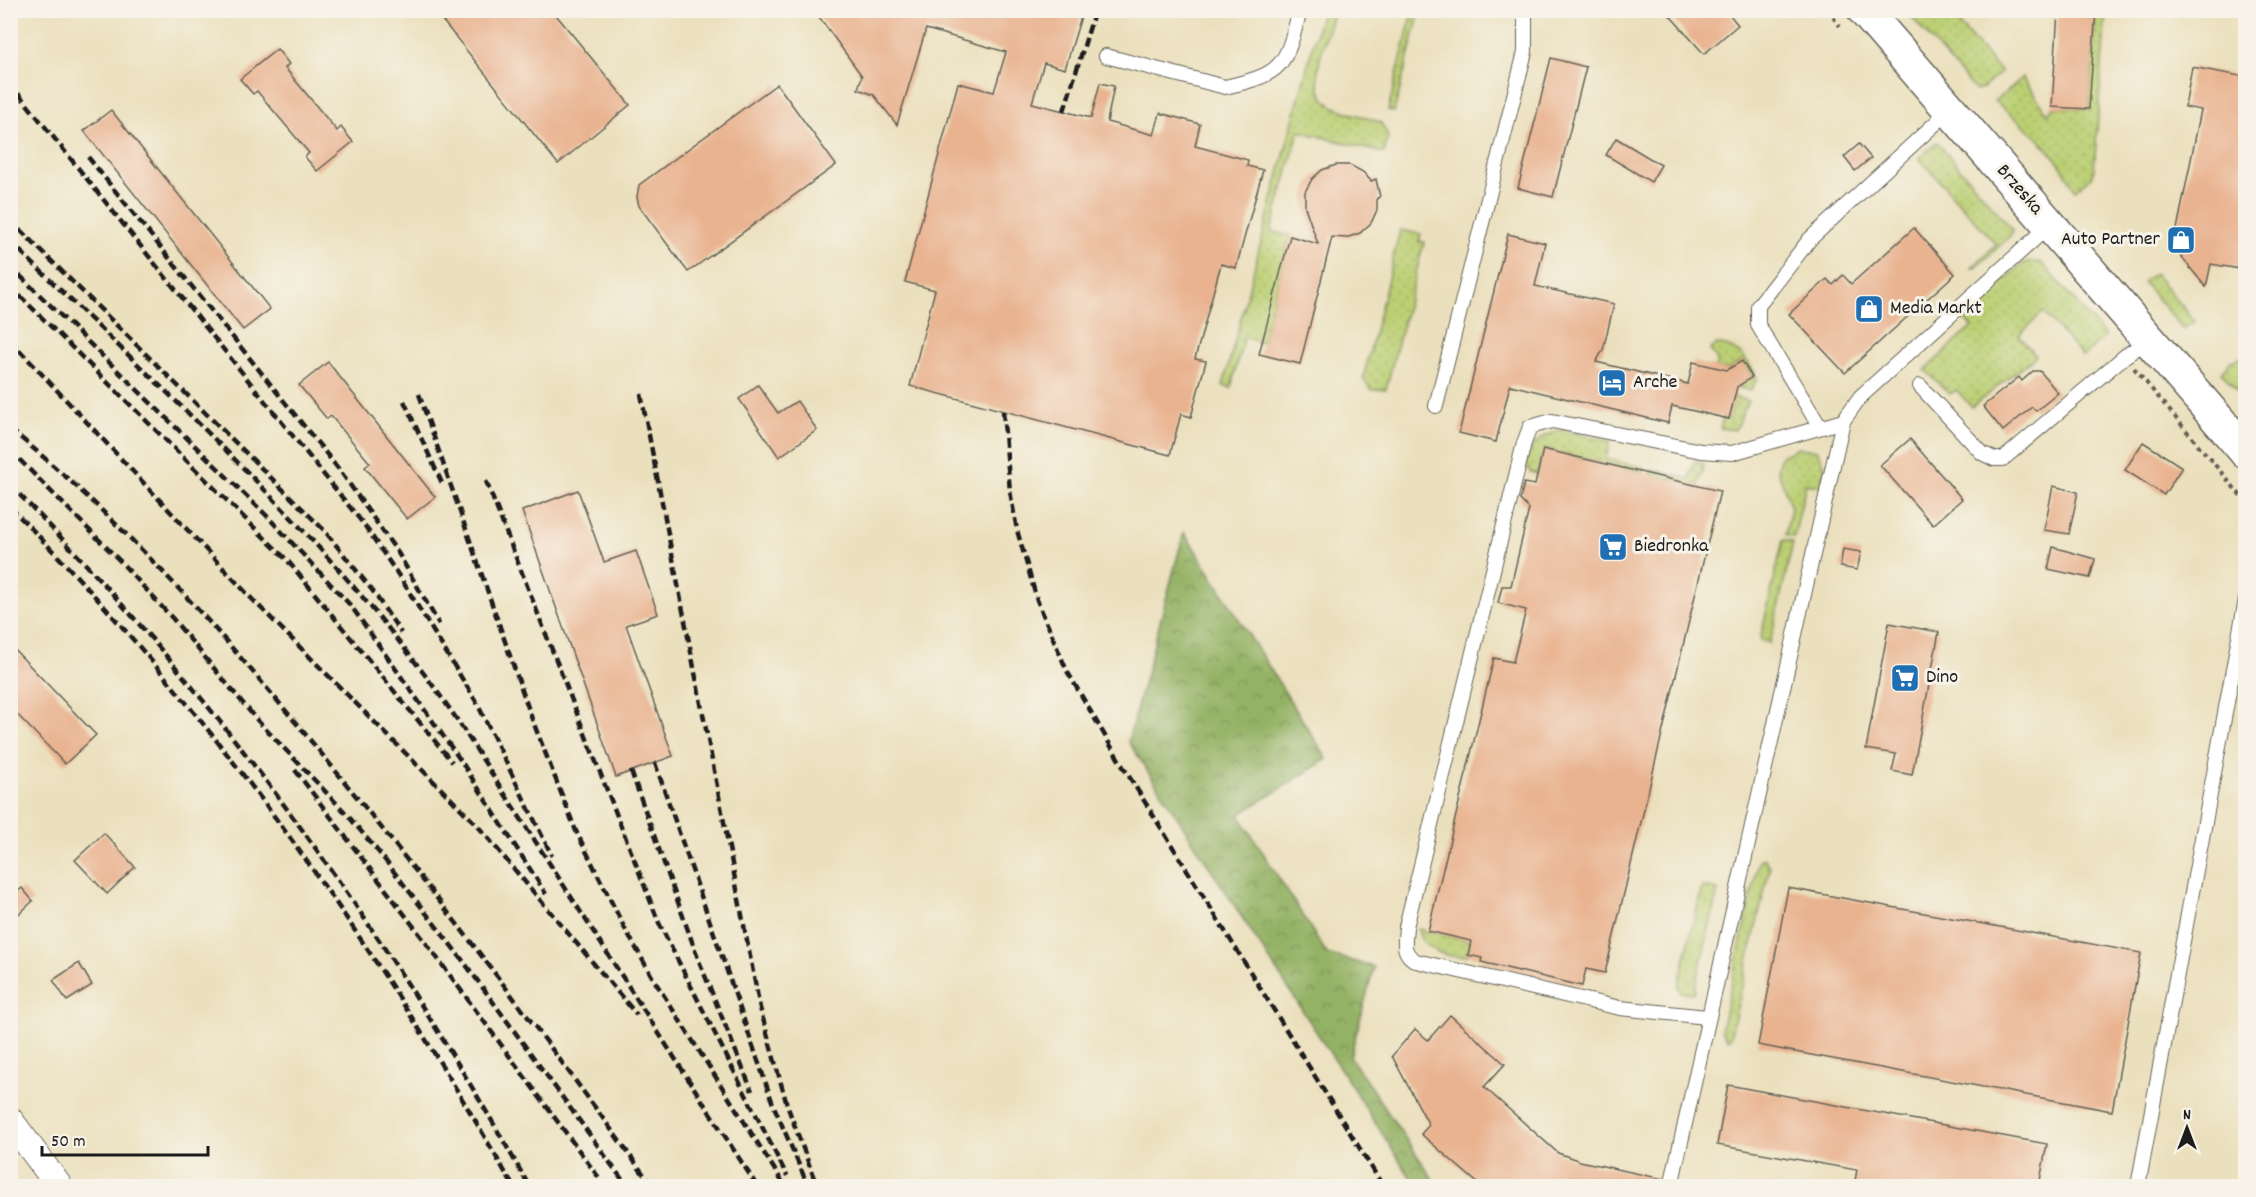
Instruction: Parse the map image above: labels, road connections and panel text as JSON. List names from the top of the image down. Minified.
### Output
{"streets":{"main road":["Brzeska"]},"places":{"shop":["Auto Partner","Media Markt"],"hotel":["Arche"],"supermarket":["Biedronka","Dino"]},"scale_bar":"50 m","north":"top"}
